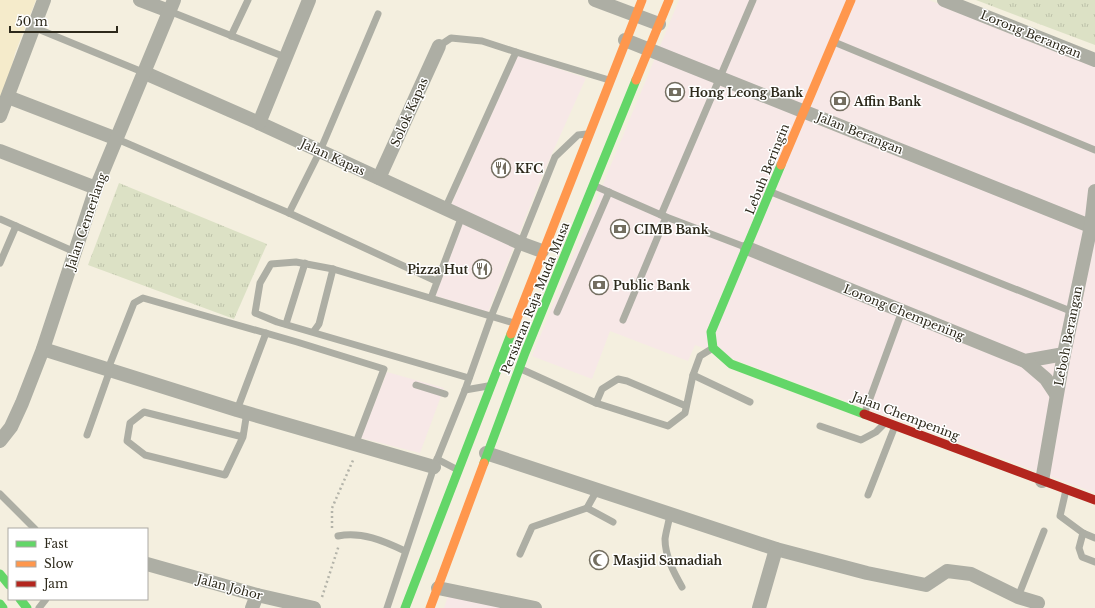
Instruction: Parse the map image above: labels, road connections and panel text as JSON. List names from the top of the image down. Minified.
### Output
{"streets":{"main road":["Lebuh Beringin","Persiaran Raja Muda Musa","Jalan Chempening"],"street":["Lorong Berangan","Solok Kapas","Jalan Berangan","Jalan Kapas","Jalan Cemerlang","Lorong Chempening","Leboh Berangan","Jalan Johor"]},"crossings":[["Solok Kapas","Jalan Kapas"],["Jalan Berangan","Lebuh Beringin"],["Jalan Berangan","Persiaran Raja Muda Musa"],["Jalan Berangan","Leboh Berangan"],["Jalan Kapas","Jalan Cemerlang"],["Jalan Kapas","Persiaran Raja Muda Musa"],["Lebuh Beringin","Lorong Chempening"],["Lebuh Beringin","Jalan Chempening"],["Leboh Berangan","Jalan Chempening"]],"places":{"bank":["Hong Leong Bank","Affin Bank","CIMB Bank","Public Bank"],"restaurant":["KFC","Pizza Hut"],"mosque":["Masjid Samadiah"]},"legend":["Fast","Slow","Jam"],"scale_bar":"50 m"}
